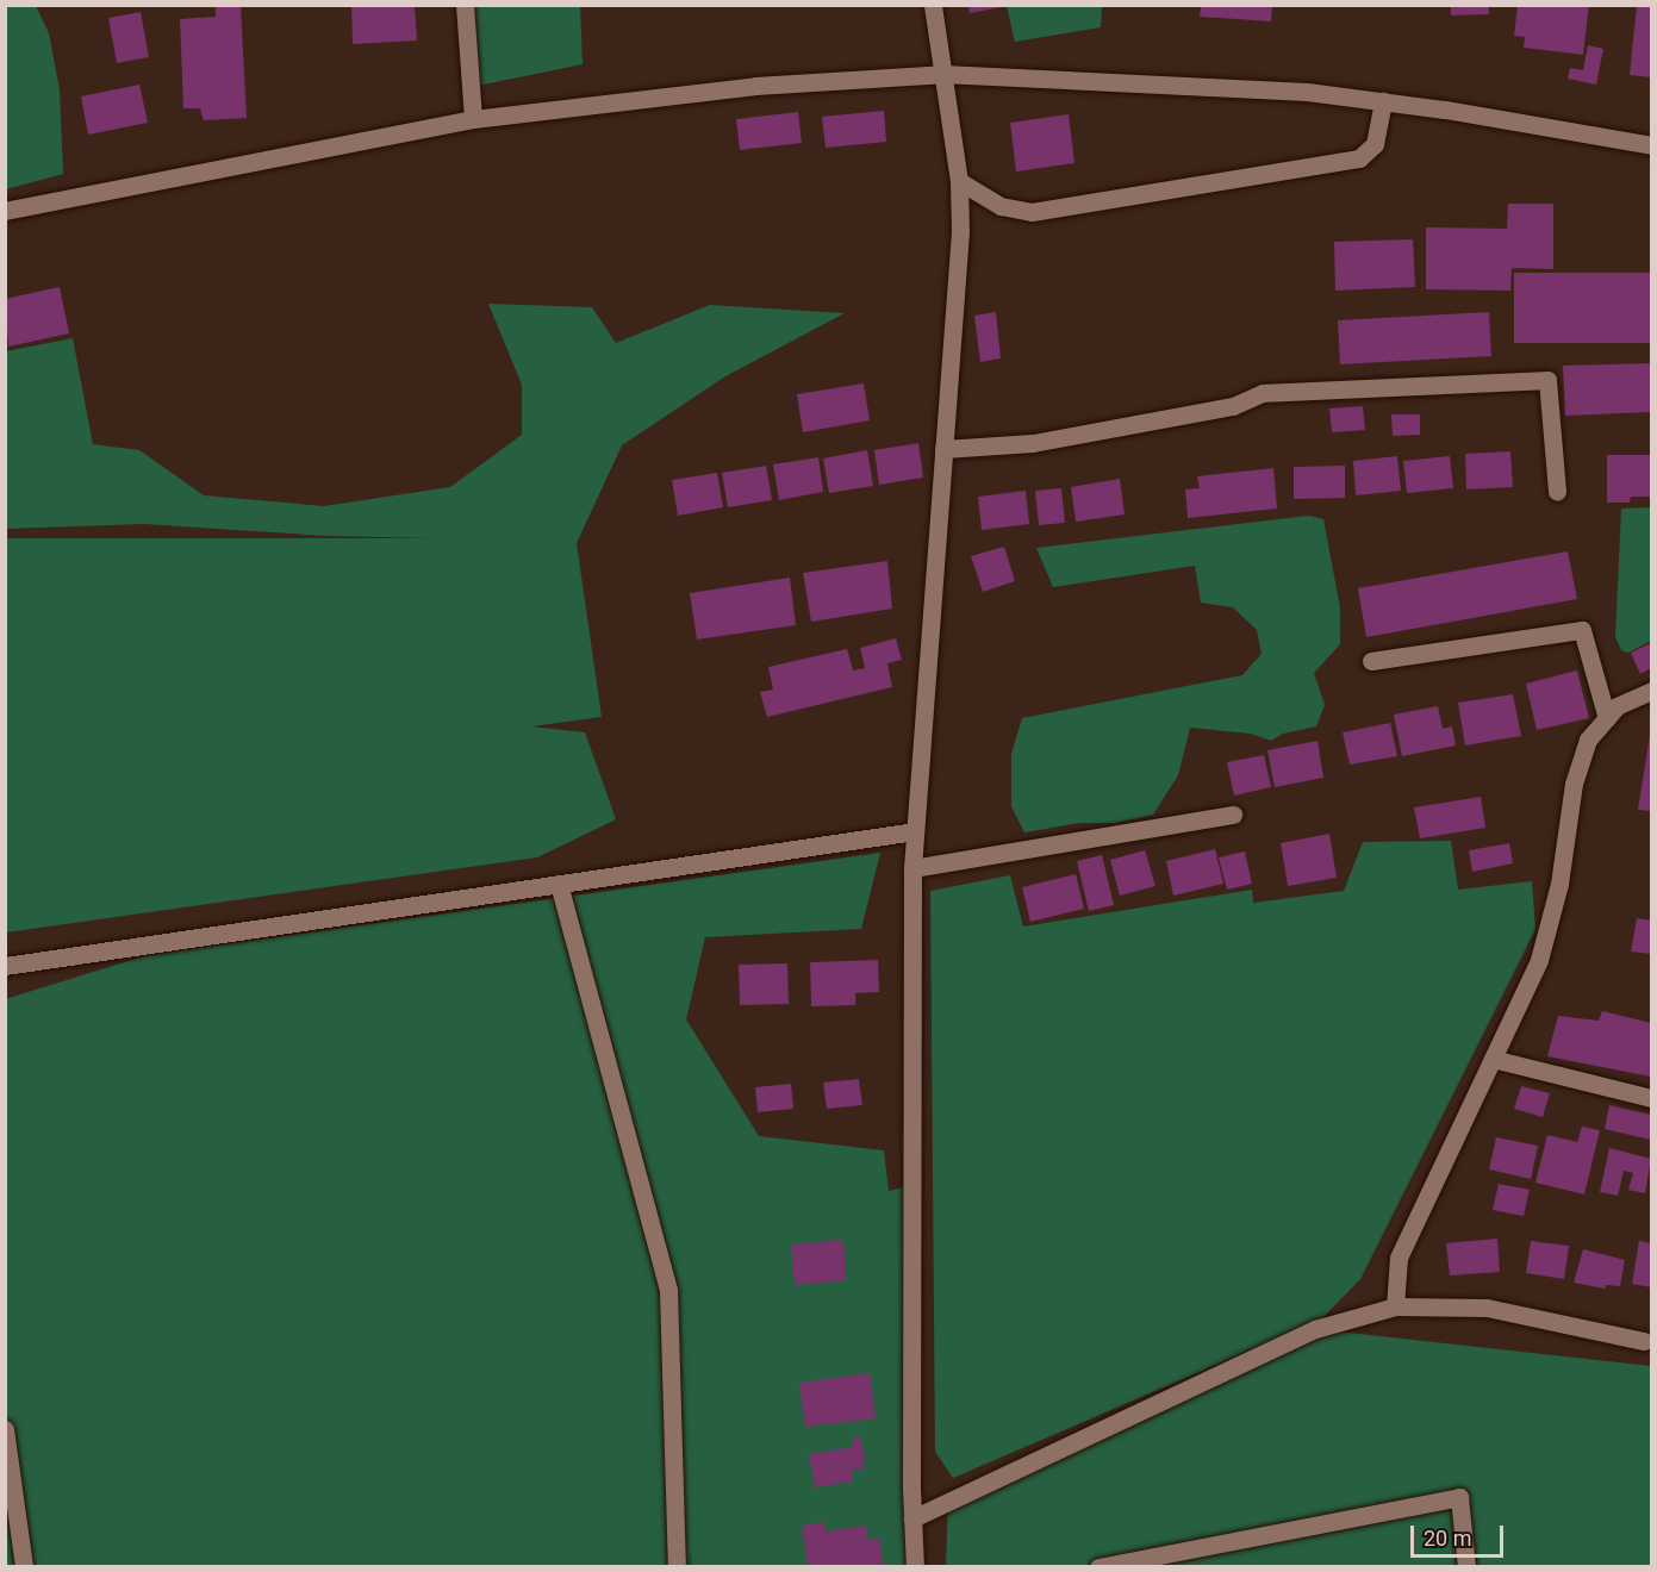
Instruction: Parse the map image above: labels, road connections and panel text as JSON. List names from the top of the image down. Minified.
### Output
{"scale_bar":"20 m"}
